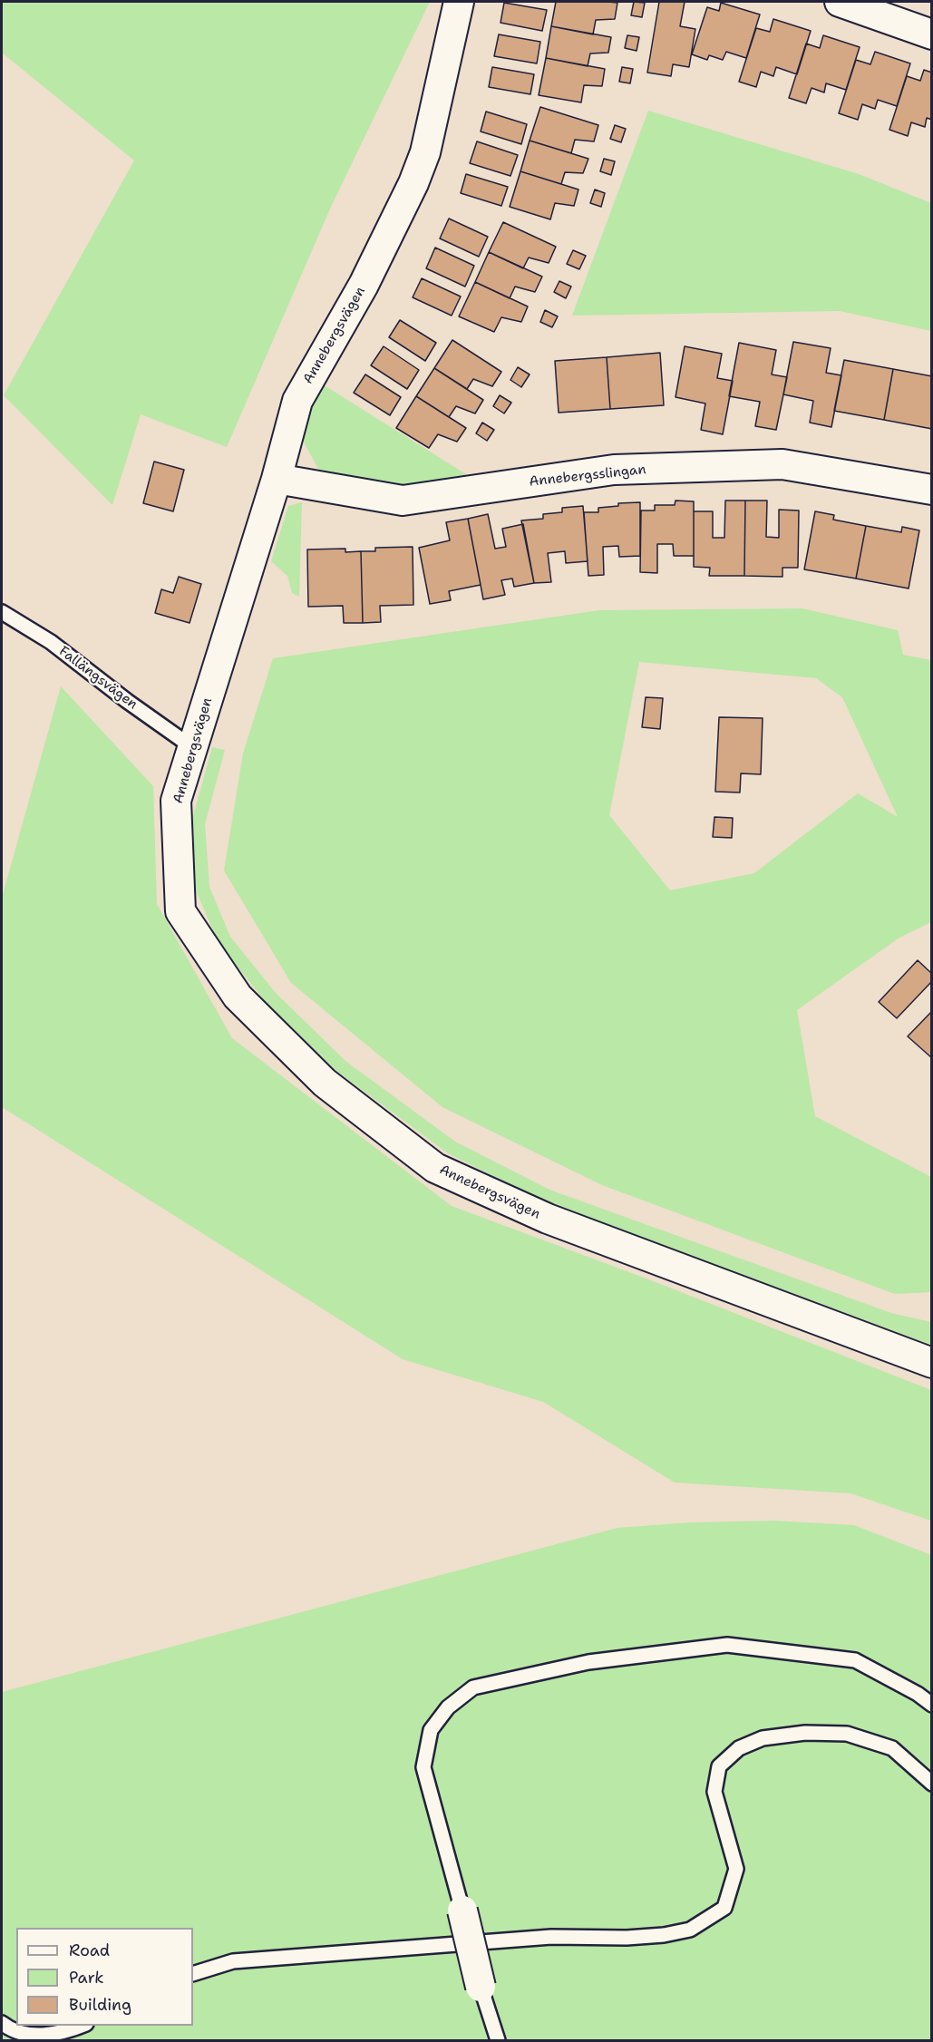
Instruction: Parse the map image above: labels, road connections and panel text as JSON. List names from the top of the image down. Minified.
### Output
{"streets":{"street":["Annebergsvägen","Annebergsslingan"],"lane":["Fallängsvägen"]},"crossings":[["Annebergsvägen","Annebergsslingan"],["Annebergsvägen","Fallängsvägen"]],"legend":["Road","Park","Building"]}
